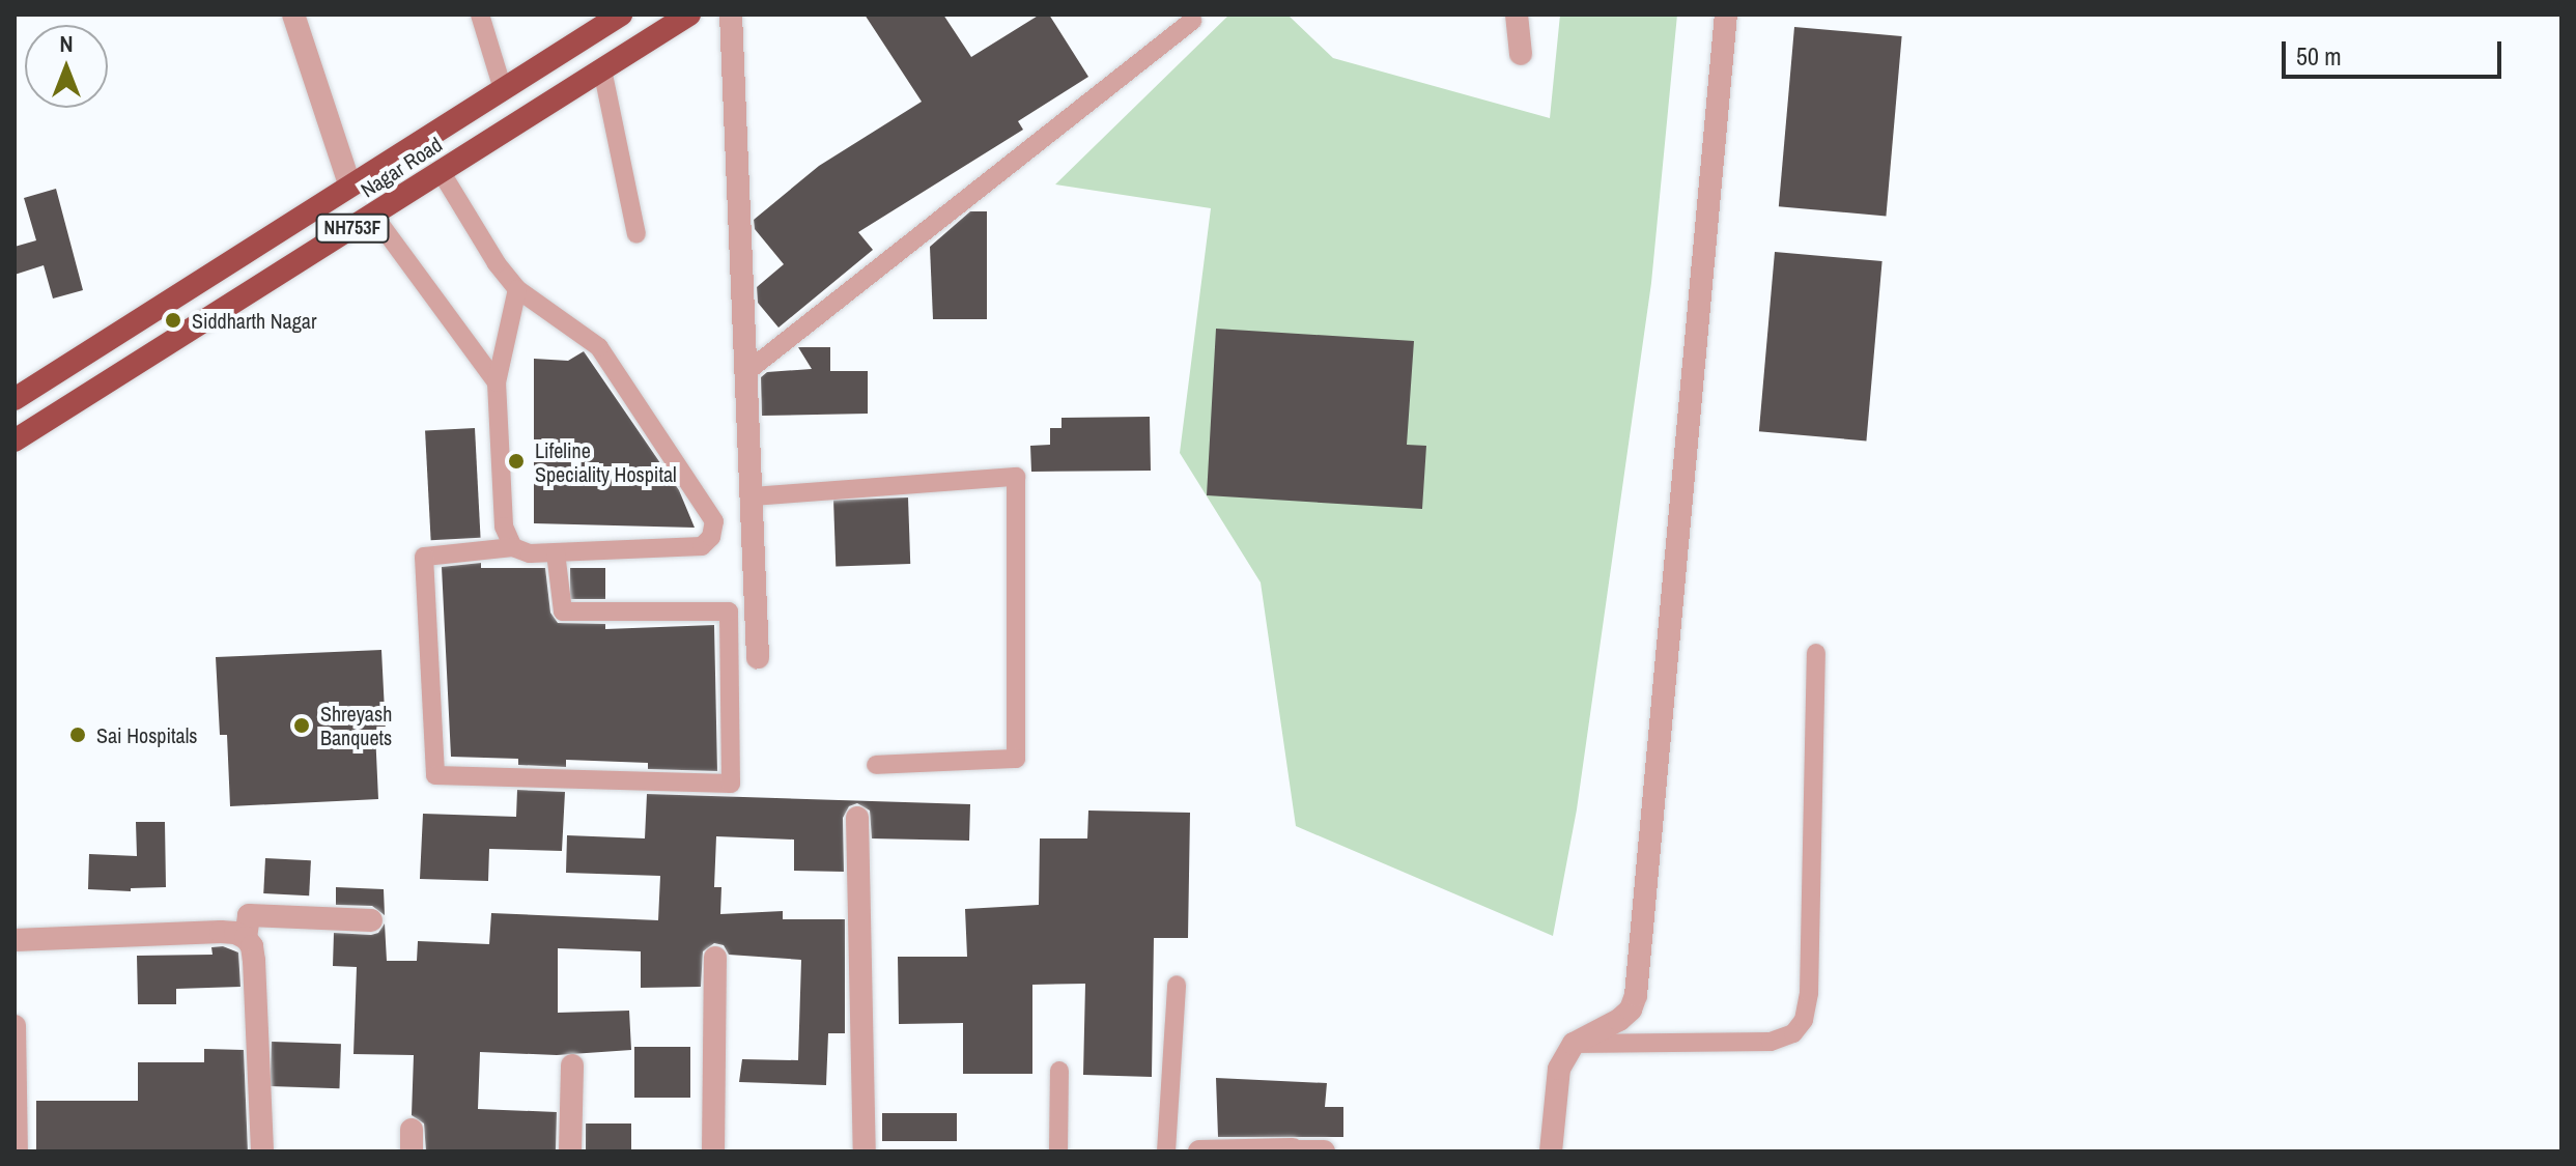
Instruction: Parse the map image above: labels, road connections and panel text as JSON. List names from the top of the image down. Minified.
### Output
{"streets":{"highway":["Nagar Road","NH753F"]},"places":["Siddharth Nagar","Lifeline Speciality Hospital","Shreyash Banquets","Sai Hospitals"],"scale_bar":"50 m","north":"top"}
